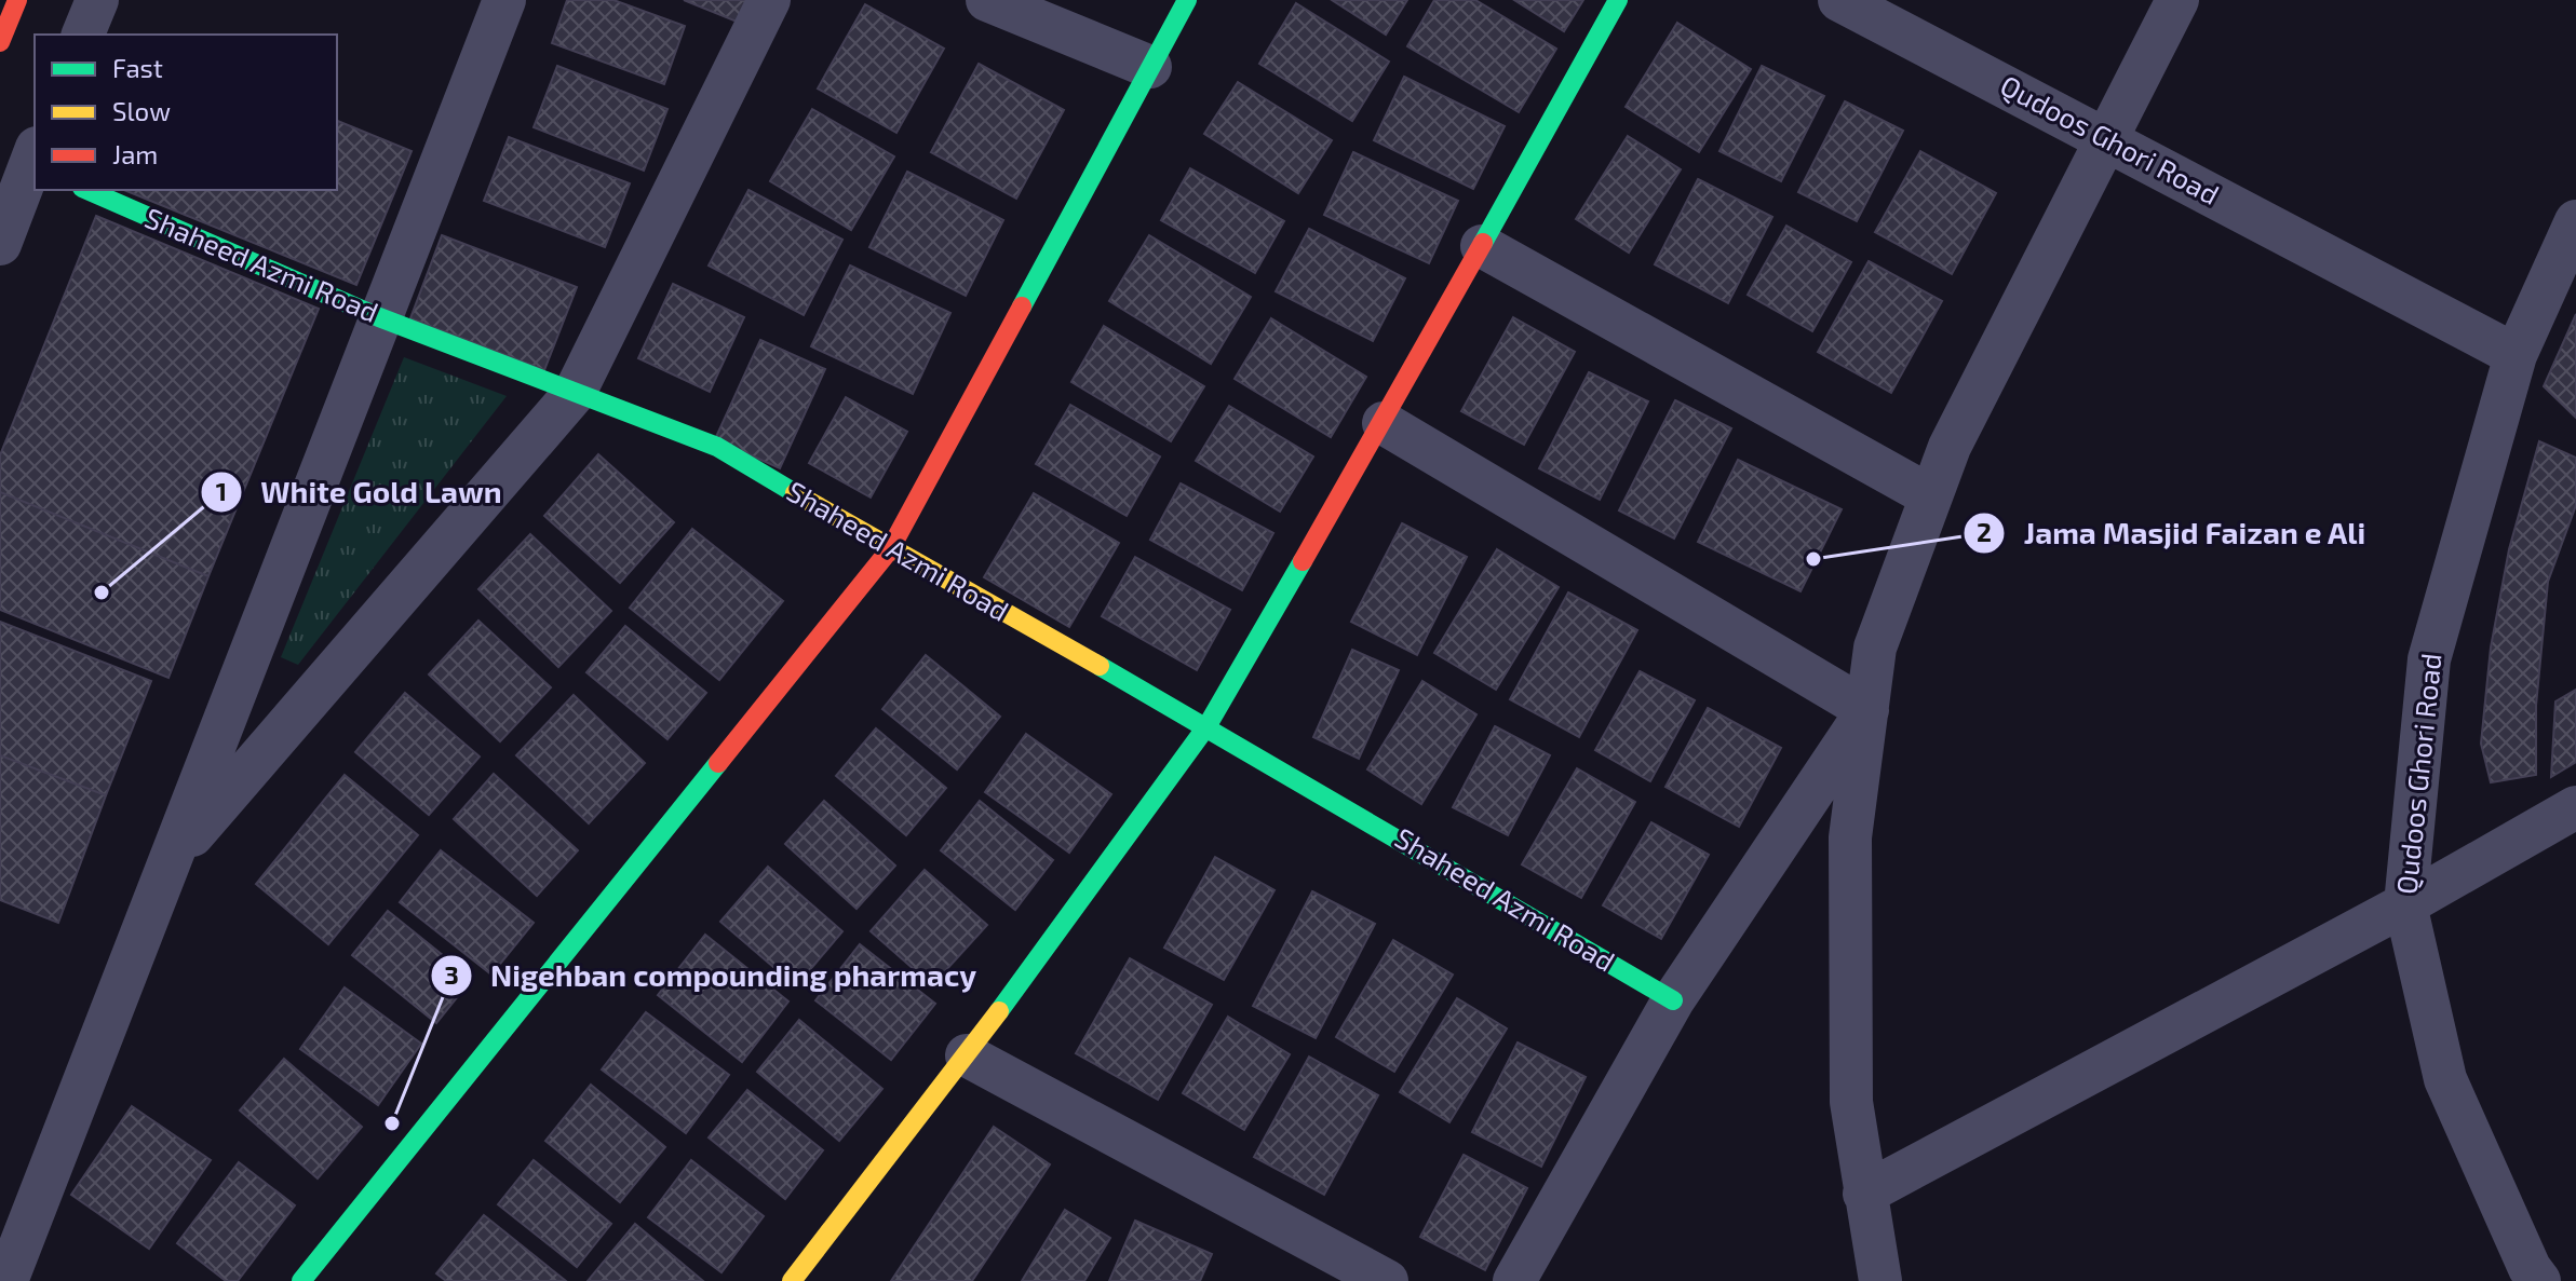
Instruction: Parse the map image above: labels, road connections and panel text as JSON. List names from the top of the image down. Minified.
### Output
{"streets":{"main road":["Shaheed Azmi Road"],"street":["Qudoos Ghori Road"]},"places":["Jama Masjid Faizan e Ali","White Gold Lawn","Nigehban compounding pharmacy"],"legend":["Fast","Slow","Jam"]}
